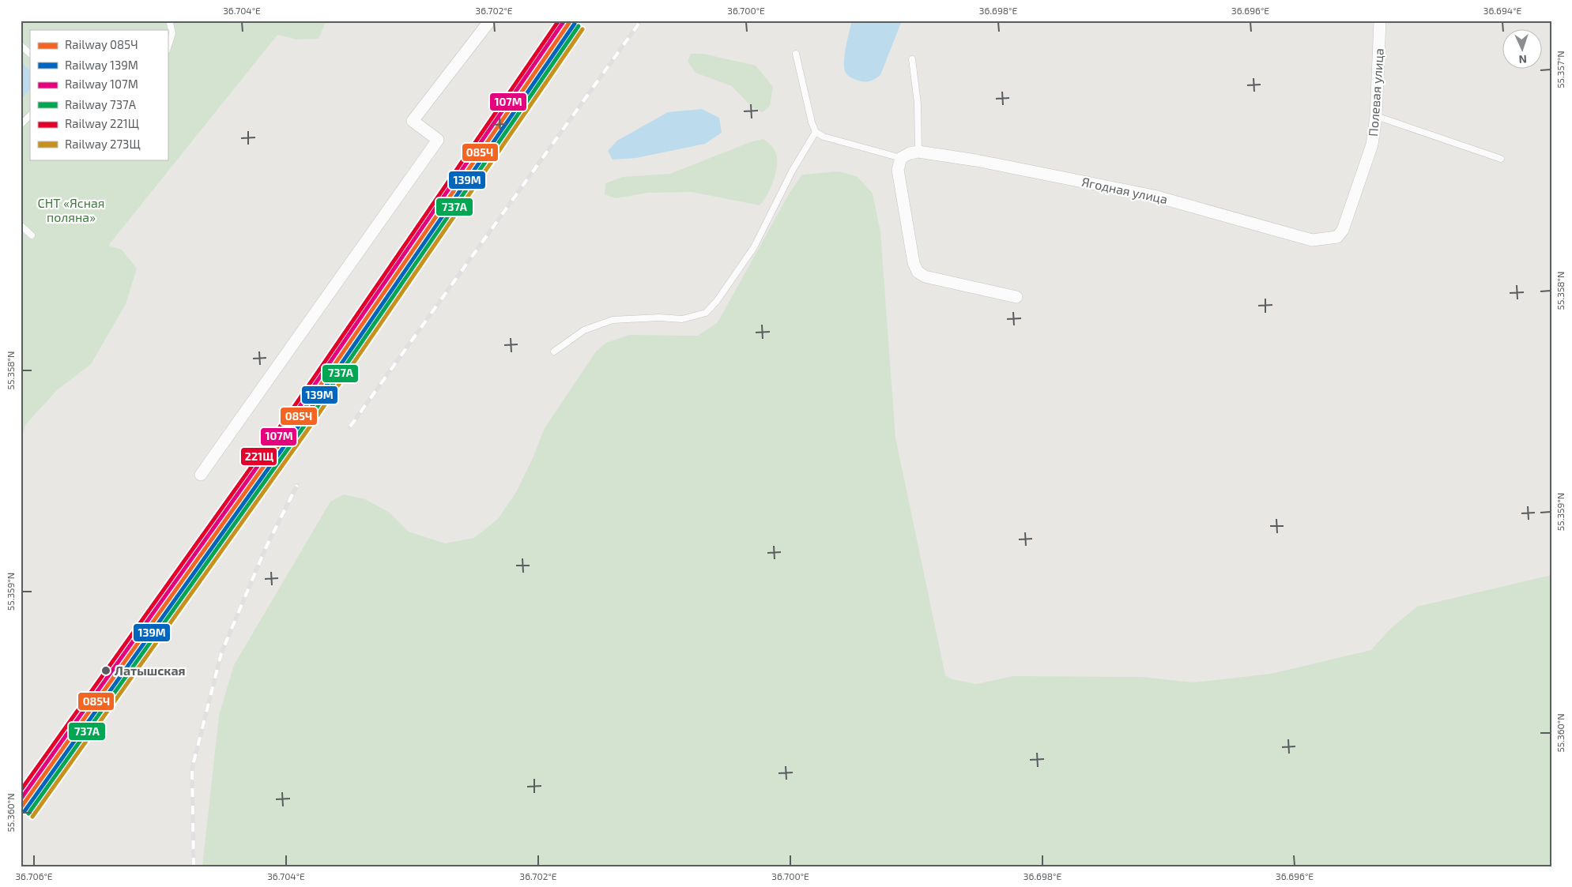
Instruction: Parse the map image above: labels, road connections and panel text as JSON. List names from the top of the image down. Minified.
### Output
{"streets":{"street":["Полевая улица","Ягодная улица"]},"crossings":[["Полевая улица","Ягодная улица"]],"parks":["СНТ «Ясная поляна»"],"places":["Латышская"],"lines":["rail line 085Ч","rail line 107М","rail line 221Щ","rail line 139М","rail line 737А","rail line 273Щ"],"legend":["Railway 085Ч","Railway 139М","Railway 107М","Railway 737А","Railway 221Щ","Railway 273Щ"],"north":"bottom","coordinates":["36.704°E","36.702°E","36.700°E","36.698°E","36.696°E","36.694°E","55.357°N","55.358°N","55.359°N","55.360°N","36.706°E"]}
